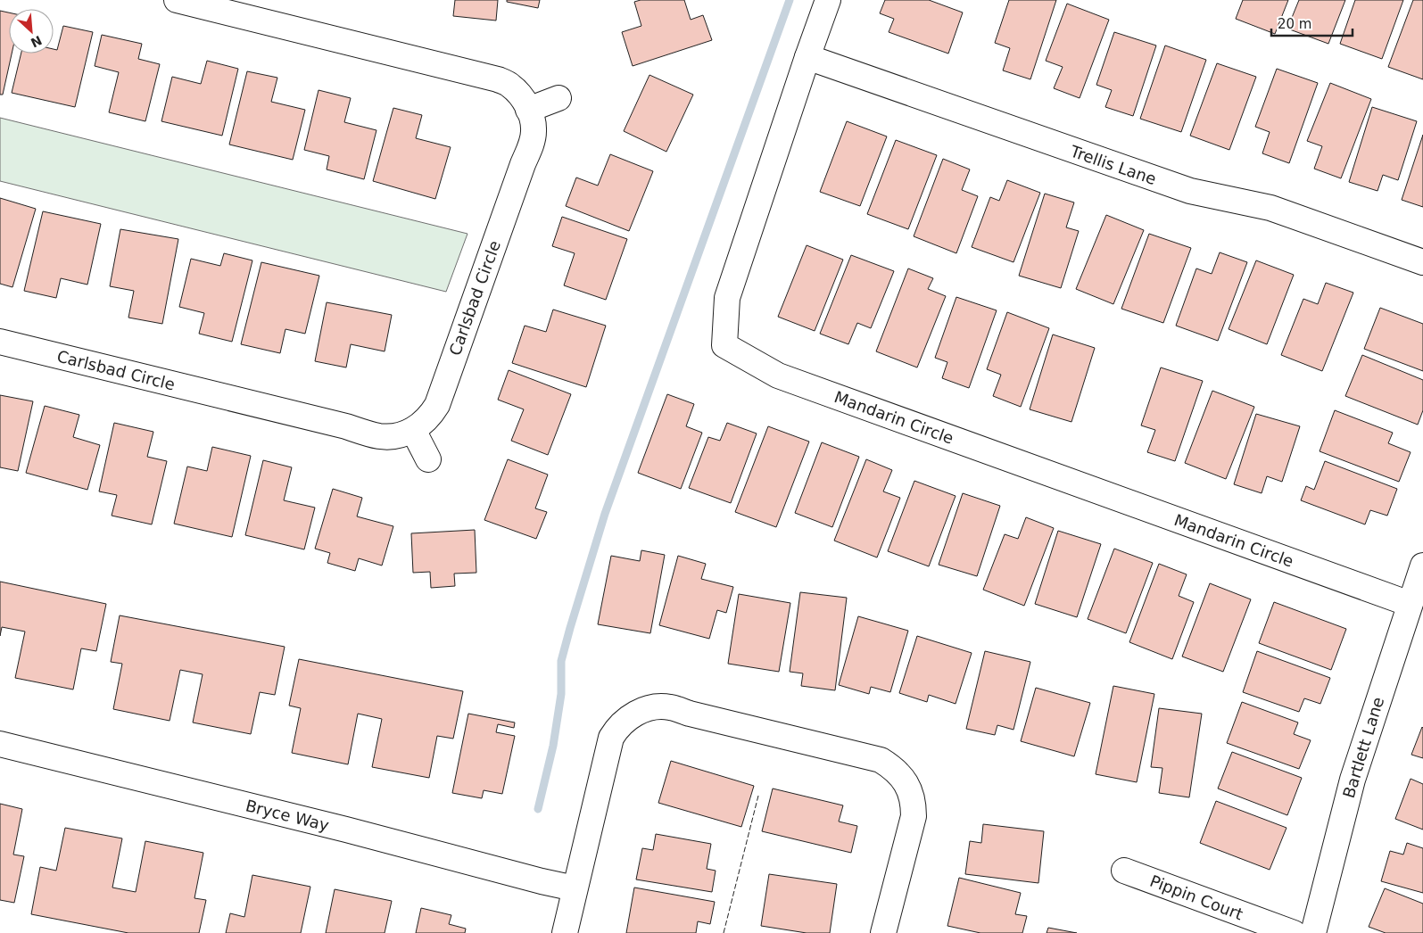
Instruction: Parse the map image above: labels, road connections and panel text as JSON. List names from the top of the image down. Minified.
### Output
{"streets":{"street":["Trellis Lane","Carlsbad Circle","Mandarin Circle","Bartlett Lane","Bryce Way","Pippin Court"]},"crossings":[["Trellis Lane","Mandarin Circle"],["Mandarin Circle","Bartlett Lane"]],"scale_bar":"20 m","north":"bottom right"}
